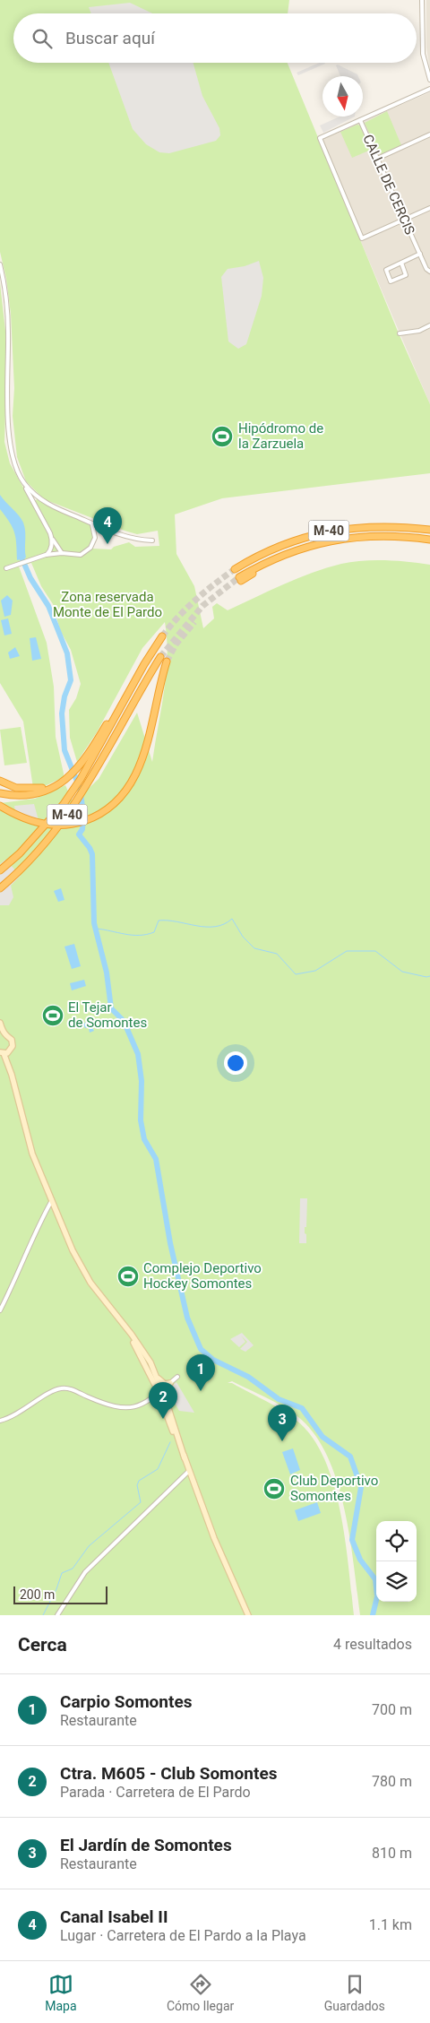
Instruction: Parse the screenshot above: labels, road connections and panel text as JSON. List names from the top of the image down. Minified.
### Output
{"streets":{"highway":["M-40"],"street":["CALLE DE CERCIS"]},"parks":["Zona reservada Monte de El Pardo"],"places":{"sports":["Hipódromo de la Zarzuela","El Tejar de Somontes","Complejo Deportivo Hockey Somontes","Club Deportivo Somontes"]},"scale_bar":"200 m","north":"bottom","page":{"search":"Buscar aquí","pins":["4","1","2","3"],"scale":"200 m","heading":["Cerca","4 resultados"],"list":[{"mark":"1","name":"Carpio Somontes","note":"Restaurante","value":"700 m"},{"mark":"2","name":"Ctra. M605 - Club Somontes","note":"Parada · Carretera de El Pardo","value":"780 m"},{"mark":"3","name":"El Jardín de Somontes","note":"Restaurante","value":"810 m"},{"mark":"4","name":"Canal Isabel II","note":"Lugar · Carretera de El Pardo a la Playa","value":"1.1 km"}],"nav":["Mapa","Cómo llegar","Guardados"]}}
